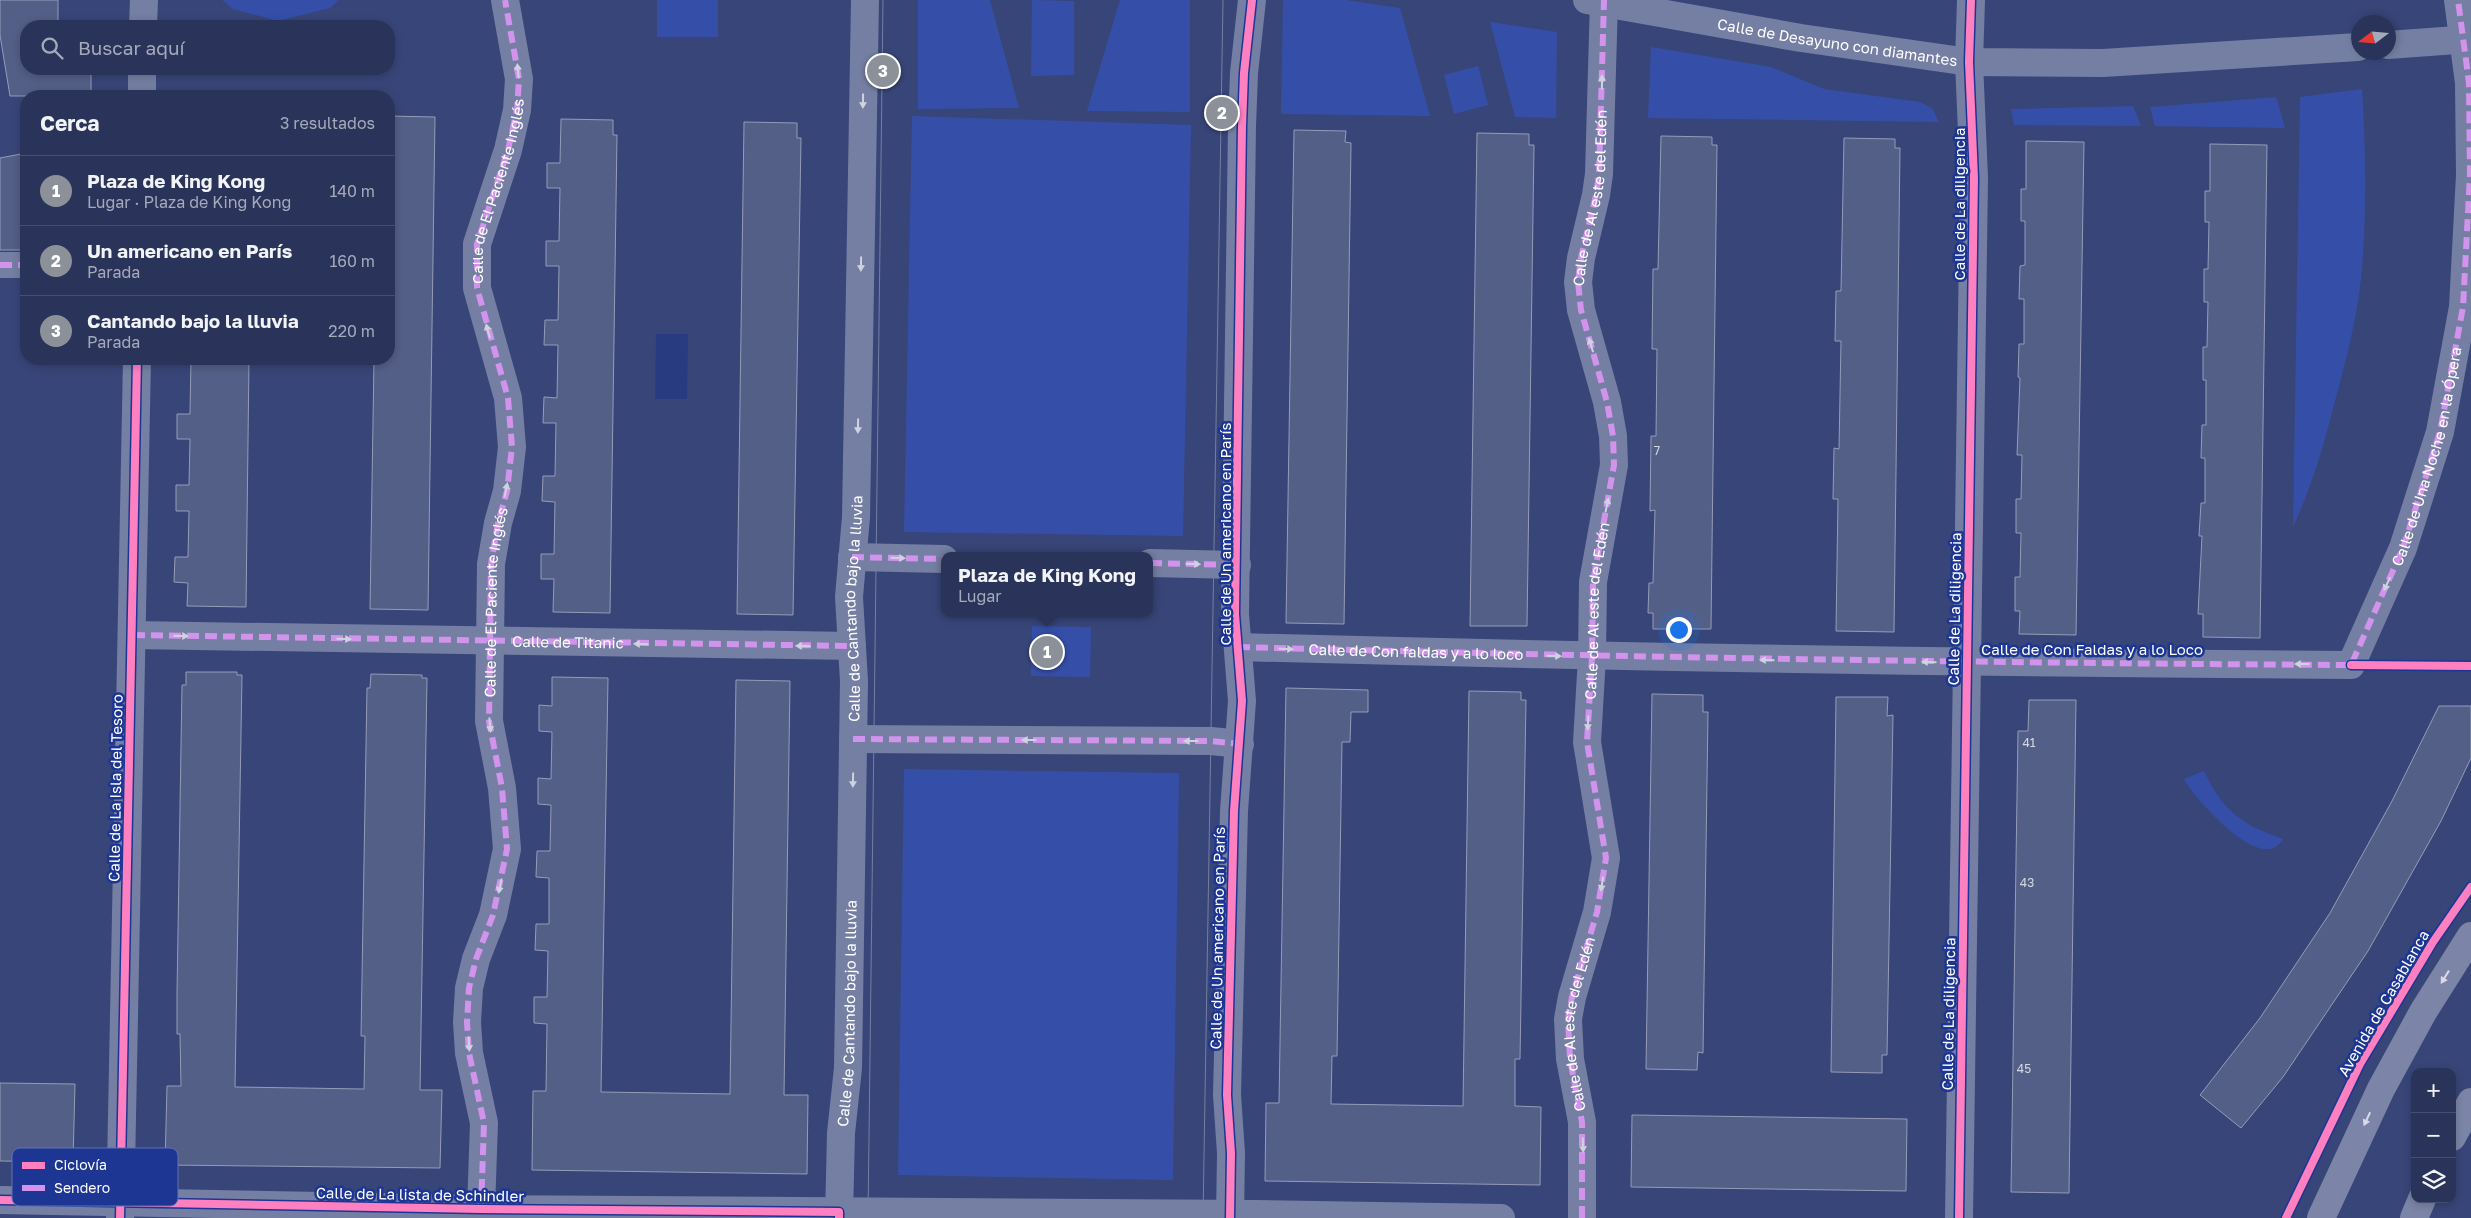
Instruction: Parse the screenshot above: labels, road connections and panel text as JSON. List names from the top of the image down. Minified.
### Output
{"streets":{"street":["Calle de Desayuno con diamantes","Calle de El Paciente Inglés","Calle de Al este del Edén","Calle de La diligencia","Calle de Una Noche en la Ópera","Calle de Un americano en París","Calle de Cantando bajo la lluvia","Calle de Titanic","Calle de Con Faldas y a lo Loco","Calle de Con faldas y a lo loco","Calle de La Isla del Tesoro","Calle de La lista de Schindler"],"cycle path":["Avenida de Casablanca"]},"crossings":[["Calle de Desayuno con diamantes","Calle de Al este del Edén"],["Calle de Desayuno con diamantes","Calle de La diligencia"],["Calle de El Paciente Inglés","Calle de Titanic"],["Calle de El Paciente Inglés","Calle de La lista de Schindler"],["Calle de Al este del Edén","Calle de Con Faldas y a lo Loco"],["Calle de Al este del Edén","Calle de Con faldas y a lo loco"],["Calle de La diligencia","Calle de Con Faldas y a lo Loco"],["Calle de Una Noche en la Ópera","Calle de Con Faldas y a lo Loco"],["Calle de Un americano en París","Calle de Con faldas y a lo loco"],["Calle de Un americano en París","Calle de La lista de Schindler"],["Calle de Cantando bajo la lluvia","Calle de Titanic"],["Calle de Cantando bajo la lluvia","Calle de La lista de Schindler"],["Calle de Titanic","Calle de La Isla del Tesoro"],["Calle de Con Faldas y a lo Loco","Calle de Con faldas y a lo loco"]],"one_way":["Calle de Una Noche en la Ópera","Calle de Cantando bajo la lluvia","Calle de Con Faldas y a lo Loco","Calle de Con faldas y a lo loco"],"house_numbers":["7","41","43","45"],"legend":["Ciclovía","Sendero"],"north":"left","page":{"search":"Buscar aquí","pins":["3","2","1"],"heading":["Cerca","3 resultados"],"list":[{"mark":"1","name":"Plaza de King Kong","note":"Lugar · Plaza de King Kong","value":"140 m"},{"mark":"2","name":"Un americano en París","note":"Parada","value":"160 m"},{"mark":"3","name":"Cantando bajo la lluvia","note":"Parada","value":"220 m"}],"popup":["Plaza de King Kong","Lugar"],"map_buttons":["+","−"]}}
